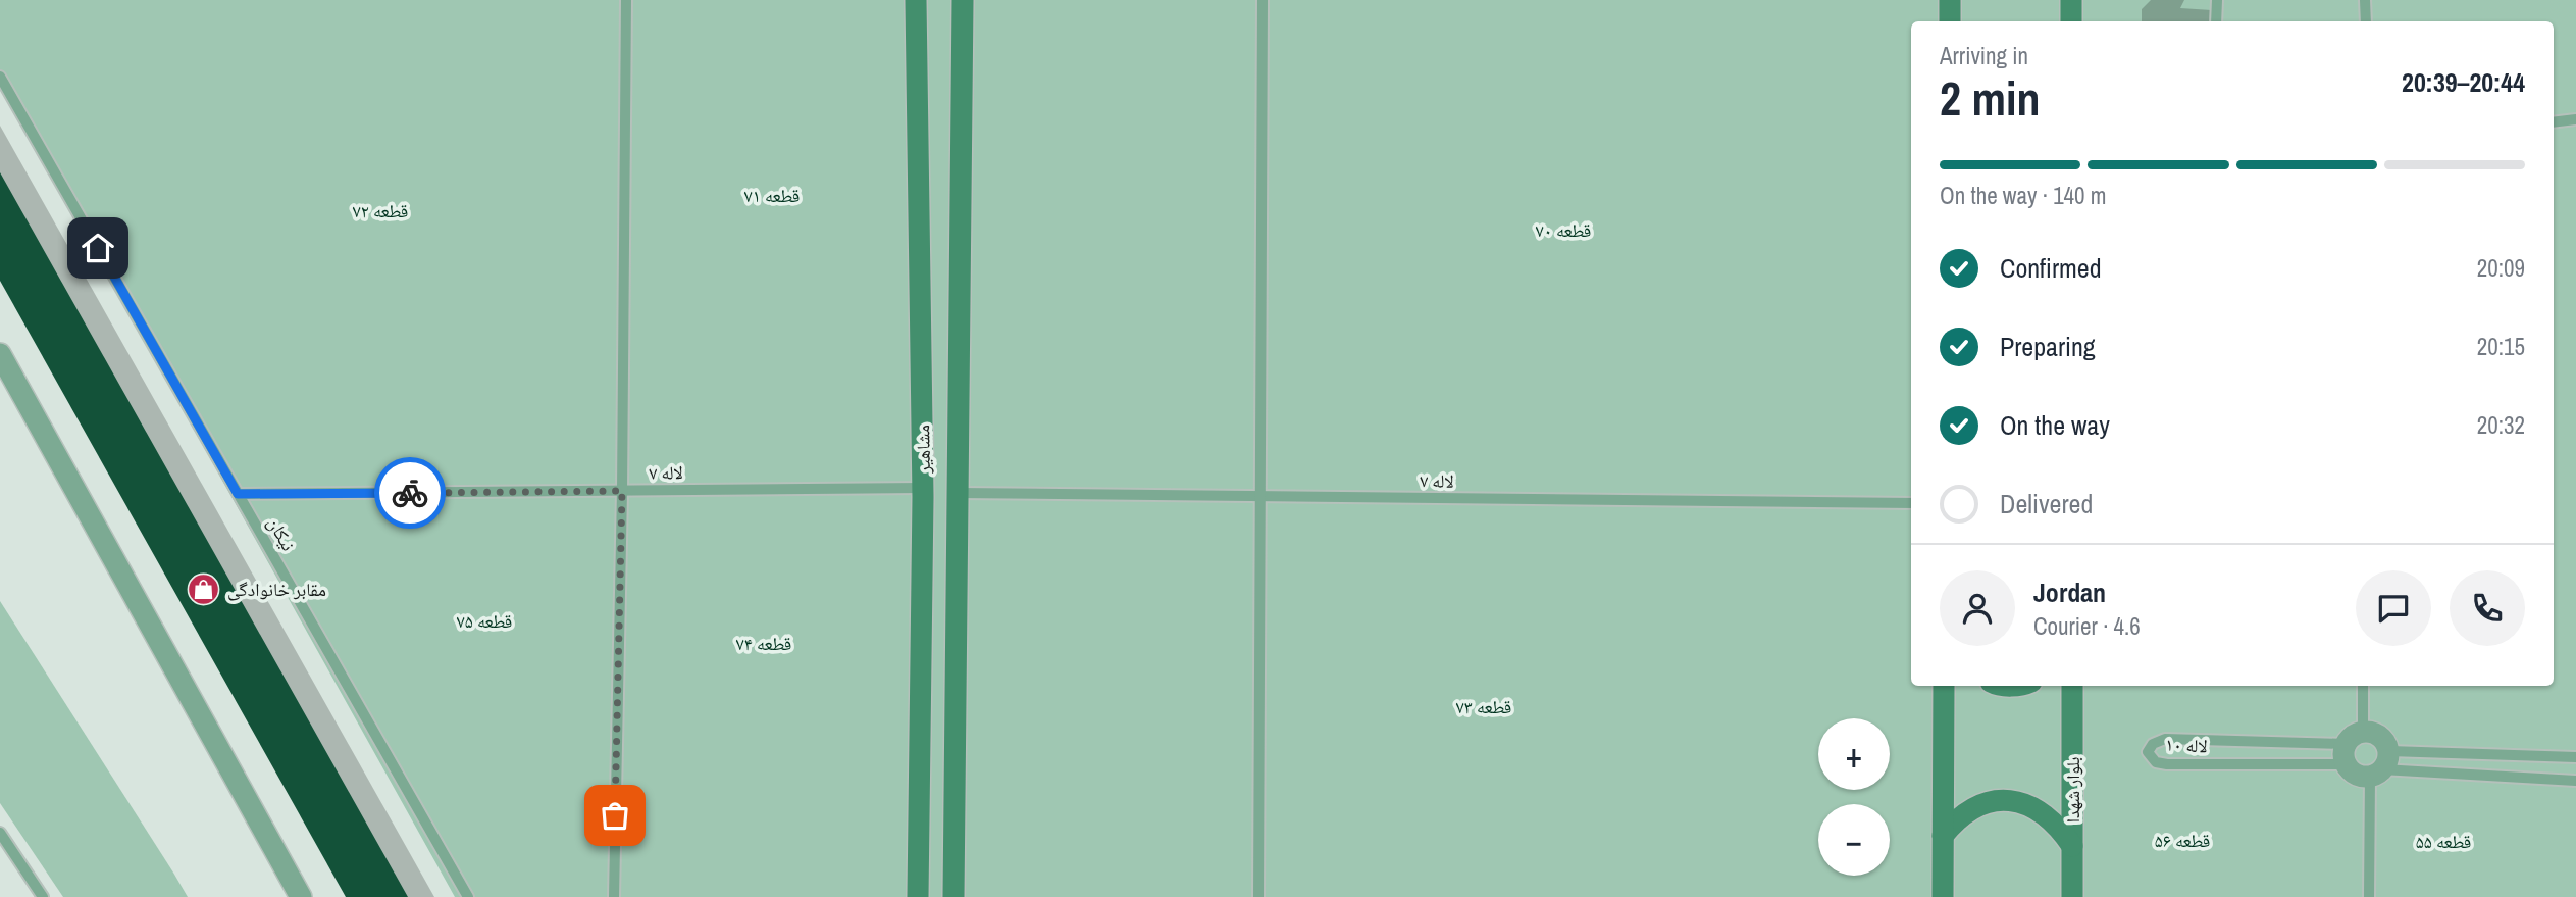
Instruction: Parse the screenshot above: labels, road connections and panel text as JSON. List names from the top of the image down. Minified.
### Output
{"streets":{"street":["مشاهیر","بلوار شهدا"],"lane":["لاله ۷","نیکان","لاله ۱۰"]},"crossings":[["مشاهیر","لاله ۷"],["لاله ۷","نیکان"]],"parks":["قطعه ۷۱","قطعه ۷۲","قطعه ۷۰","قطعه ۷۵","قطعه ۷۴","قطعه ۷۳","قطعه ۵۶","قطعه ۵۵"],"places":{"shop":["مقابر خانوادگی"]},"page":{"heading":["2 min","Arriving in","20:39–20:44"],"panel":["Jordan","Courier · 4.6"],"bar":"On the way · 140 m","list":[["Confirmed","20:09"],["Preparing","20:15"],["On the way","20:32"],"Delivered"],"map_buttons":["+","−"]}}
